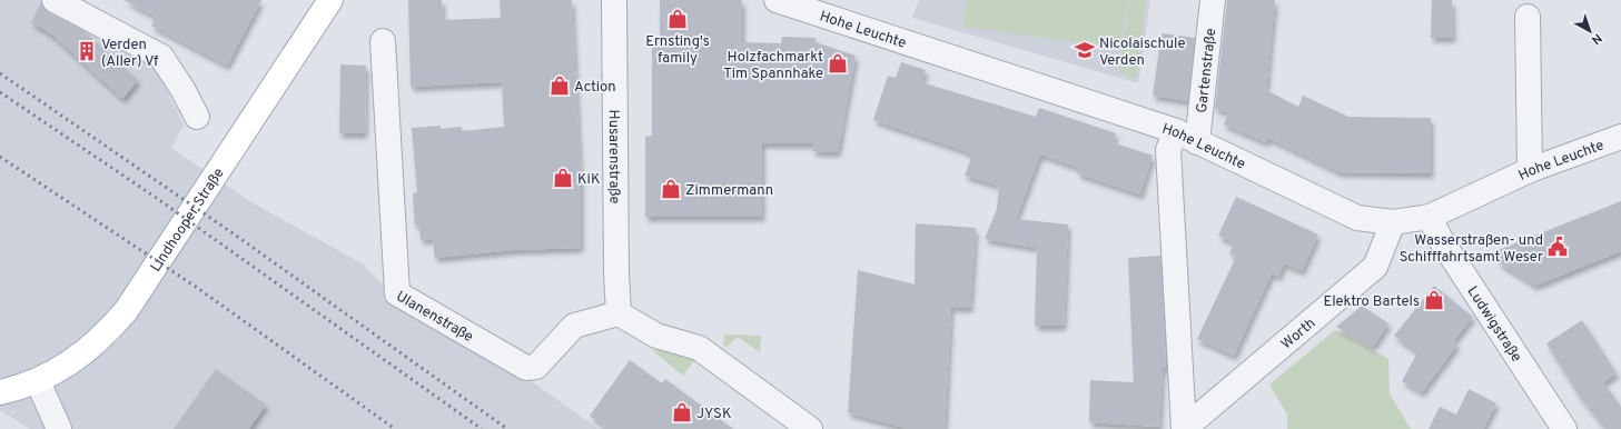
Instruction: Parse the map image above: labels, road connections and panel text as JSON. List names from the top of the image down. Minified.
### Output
{"streets":{"main road":["Lindhooper Straße"],"street":["Hohe Leuchte","Gartenstraße","Husarenstraße","Ulanenstraße","Ludwigstraße","Worth"]},"crossings":[["Hohe Leuchte","Gartenstraße"],["Hohe Leuchte","Ludwigstraße"],["Hohe Leuchte","Worth"],["Husarenstraße","Ulanenstraße"]],"places":{"shop":["Ernsting's family","Holzfachmarkt Tim Spannhake","Action","KiK","Zimmermann","Elektro Bartels","JYSK"],"school or university":["Nicolaischule Verden"],"building":["Verden (Aller) Vf"],"public building":["Wasserstraßen- und Schifffahrtsamt Weser"]},"north":"bottom right"}
